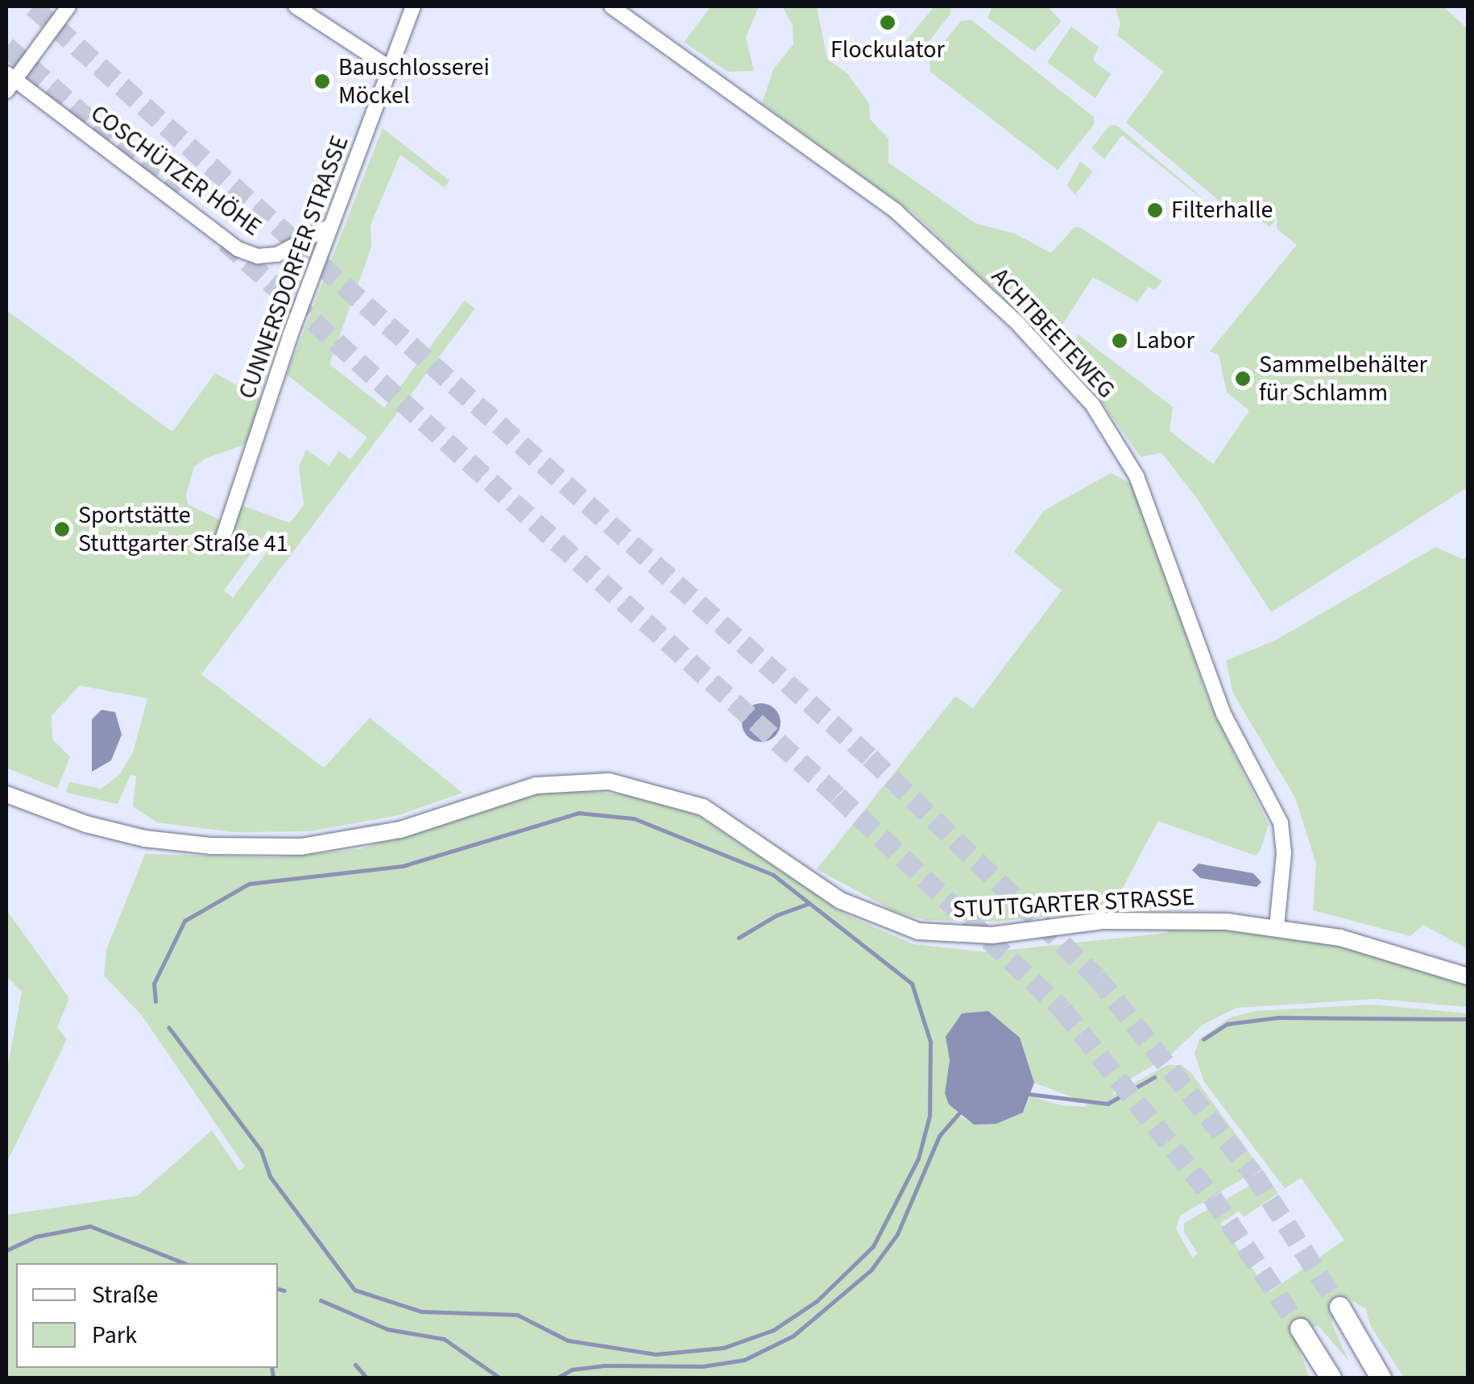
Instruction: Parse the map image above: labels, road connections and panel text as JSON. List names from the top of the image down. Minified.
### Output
{"streets":{"main road":["STUTTGARTER STRASSE"],"street":["COSCHÜTZER HÖHE","CUNNERSDORFER STRASSE","ACHTBEETEWEG"]},"crossings":[["COSCHÜTZER HÖHE","CUNNERSDORFER STRASSE"],["ACHTBEETEWEG","STUTTGARTER STRASSE"]],"places":["Flockulator","Bauschlosserei Möckel","Filterhalle","Labor","Sammelbehälter für Schlamm","Sportstätte Stuttgarter Straße 41"],"legend":["Straße","Park"]}
